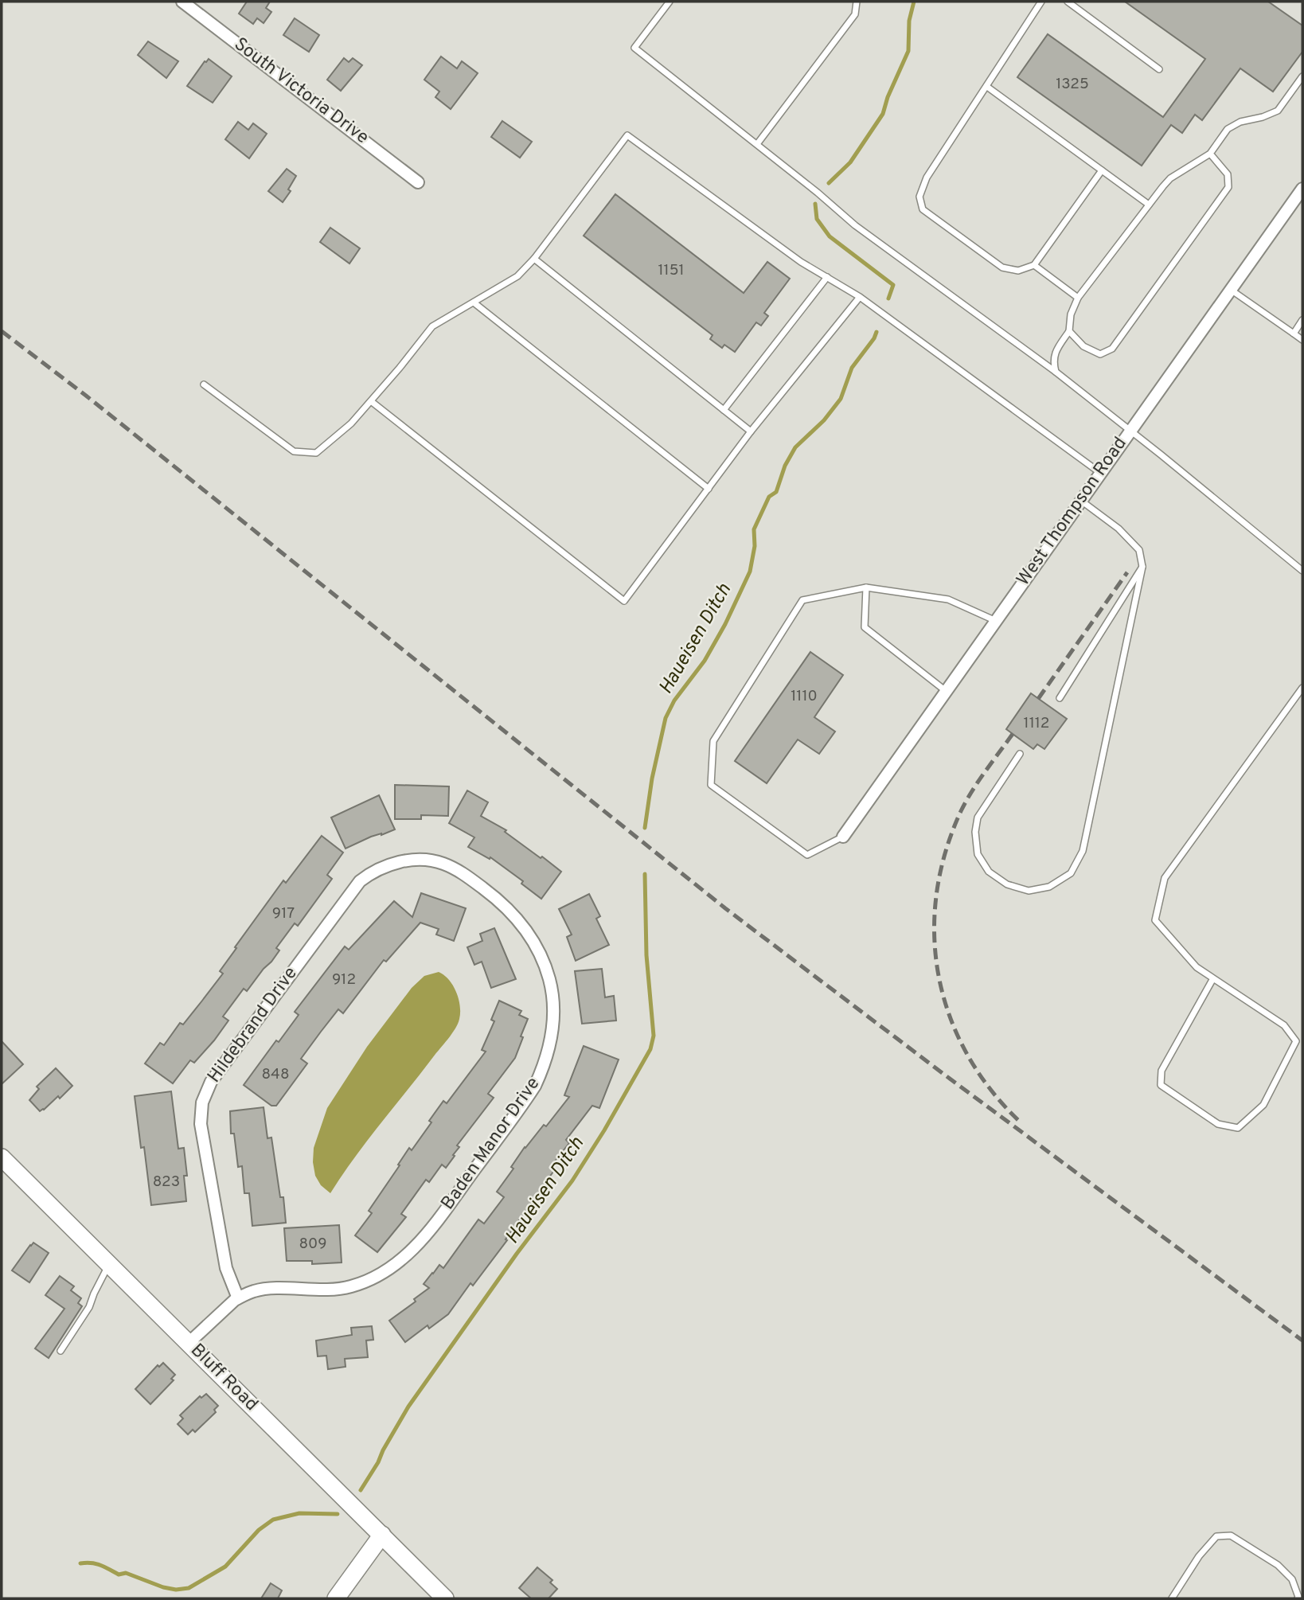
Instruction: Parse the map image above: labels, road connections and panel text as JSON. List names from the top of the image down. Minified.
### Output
{"streets":{"main road":["Bluff Road"],"street":["South Victoria Drive","West Thompson Road","Hildebrand Drive","Baden Manor Drive"]},"crossings":[["Hildebrand Drive","Baden Manor Drive"],["Baden Manor Drive","Bluff Road"]],"water":["Haueisen Ditch"],"house_numbers":["1325","1151","1110","1112","917","912","848","823","809"]}
